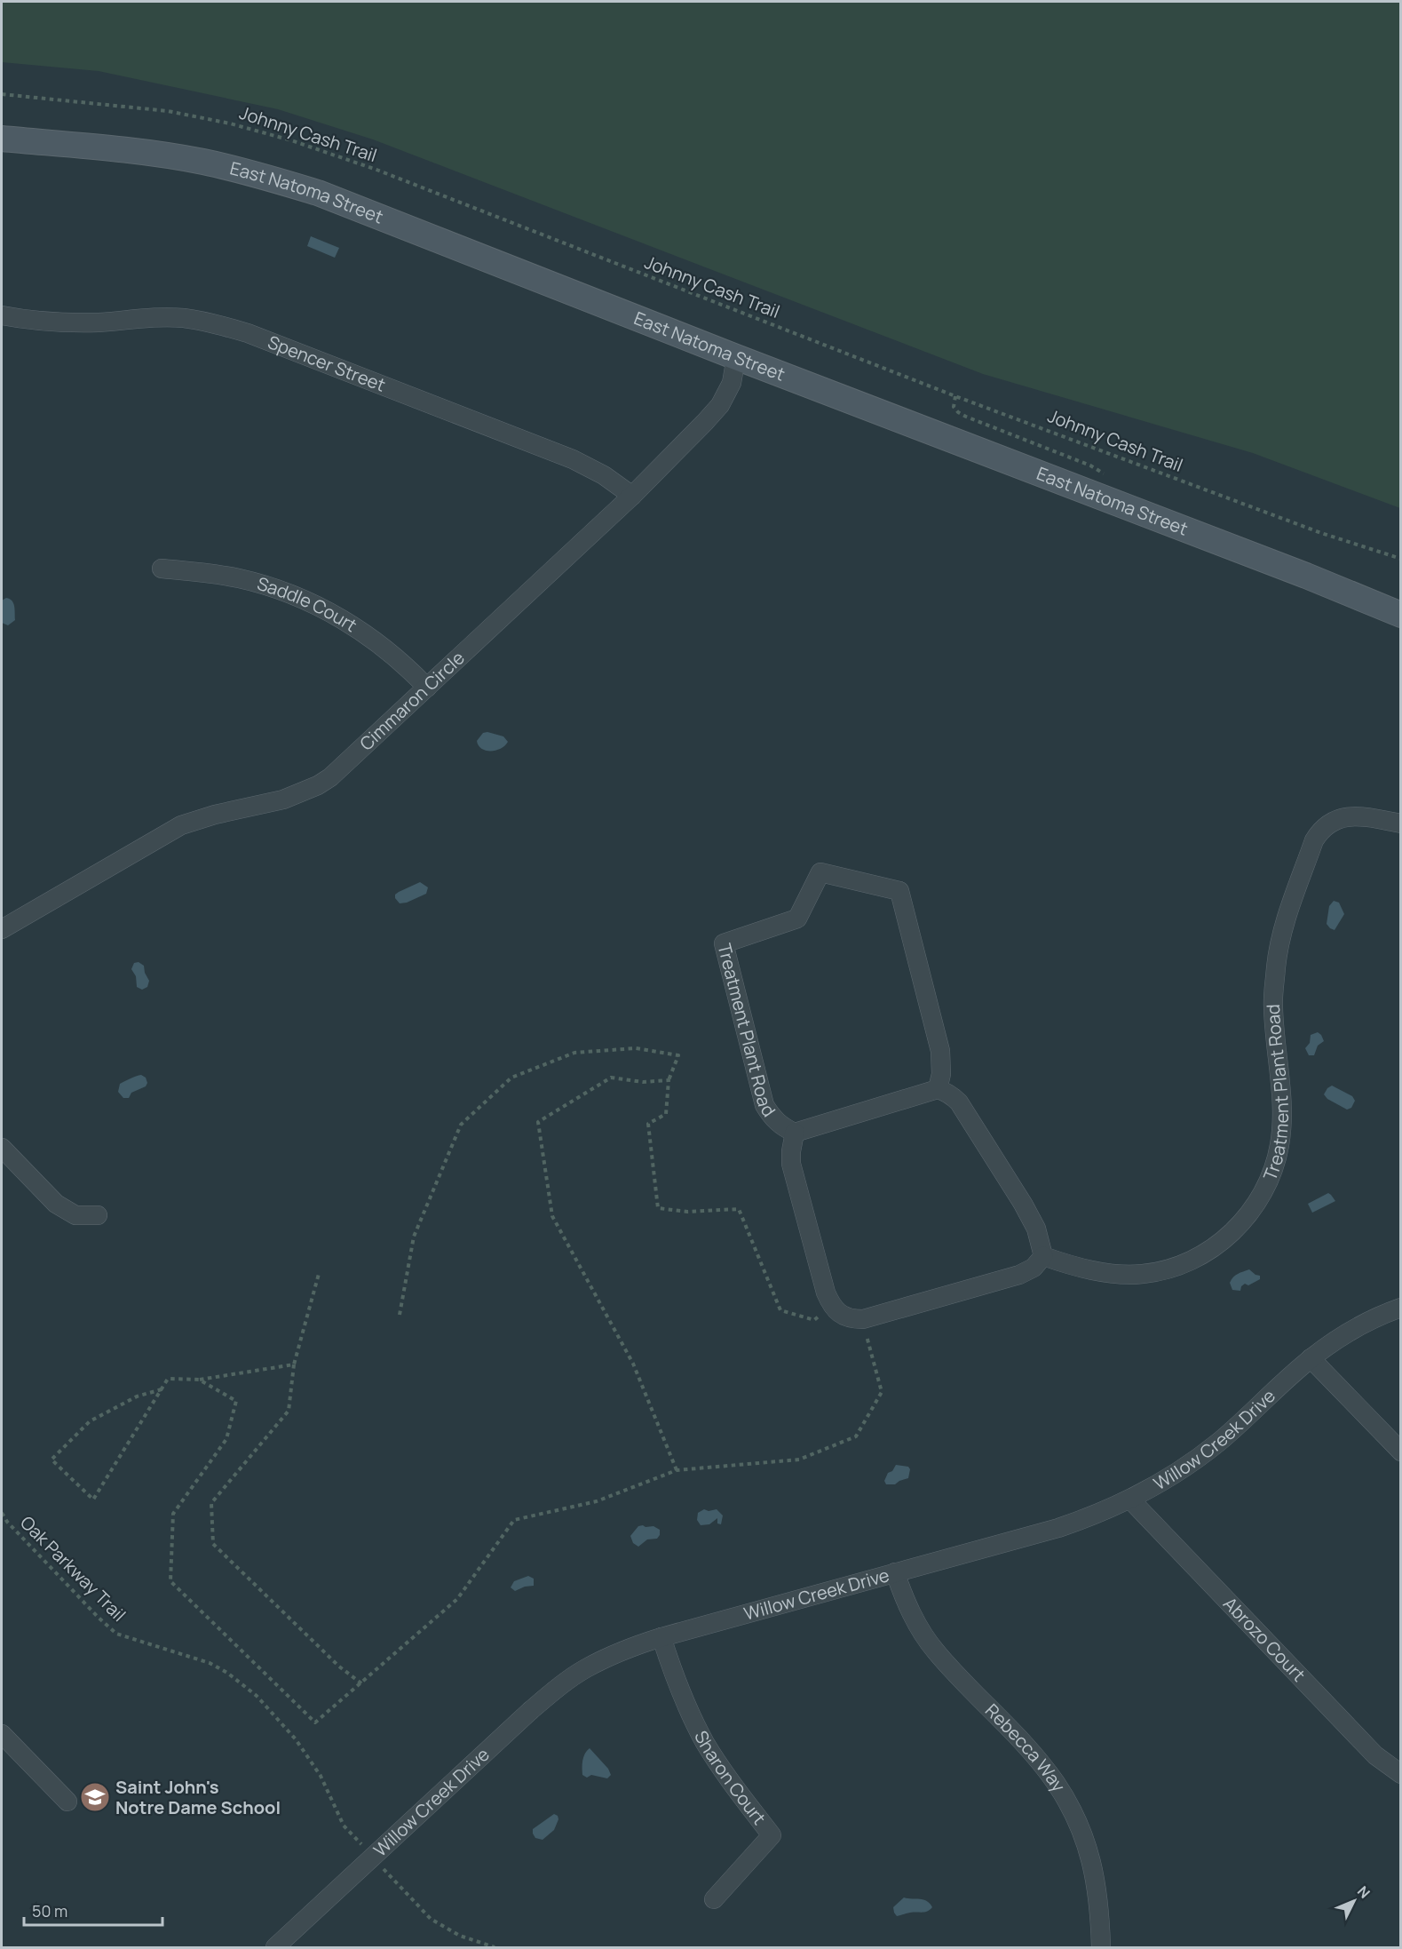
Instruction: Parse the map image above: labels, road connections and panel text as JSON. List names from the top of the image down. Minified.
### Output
{"streets":{"main road":["East Natoma Street"],"street":["Spencer Street","Saddle Court","Cimmaron Circle","Treatment Plant Road","Willow Creek Drive","Abrozo Court","Rebecca Way","Sharon Court"],"path":["Johnny Cash Trail","Oak Parkway Trail"]},"crossings":[["East Natoma Street","Cimmaron Circle"],["Spencer Street","Cimmaron Circle"],["Saddle Court","Cimmaron Circle"],["Willow Creek Drive","Abrozo Court"],["Willow Creek Drive","Rebecca Way"],["Willow Creek Drive","Sharon Court"]],"places":{"school or university":["Saint John's Notre Dame School"]},"scale_bar":"50 m","north":"top right"}
